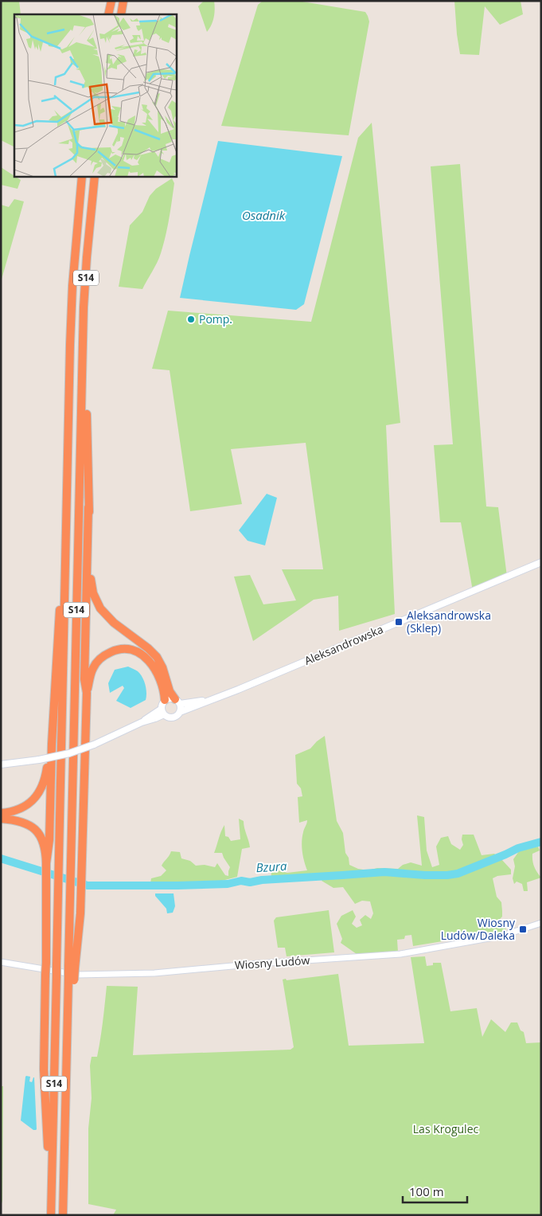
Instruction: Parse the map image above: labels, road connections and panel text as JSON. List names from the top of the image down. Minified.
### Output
{"streets":{"highway":["S14"],"main road":["Aleksandrowska"],"street":["Wiosny Ludów"]},"water":["Osadnik","Bzura"],"parks":["Las Krogulec"],"places":{"other":["Pomp."],"transit":["Aleksandrowska (Sklep)","Wiosny Ludów/Daleka"]},"scale_bar":"100 m"}
